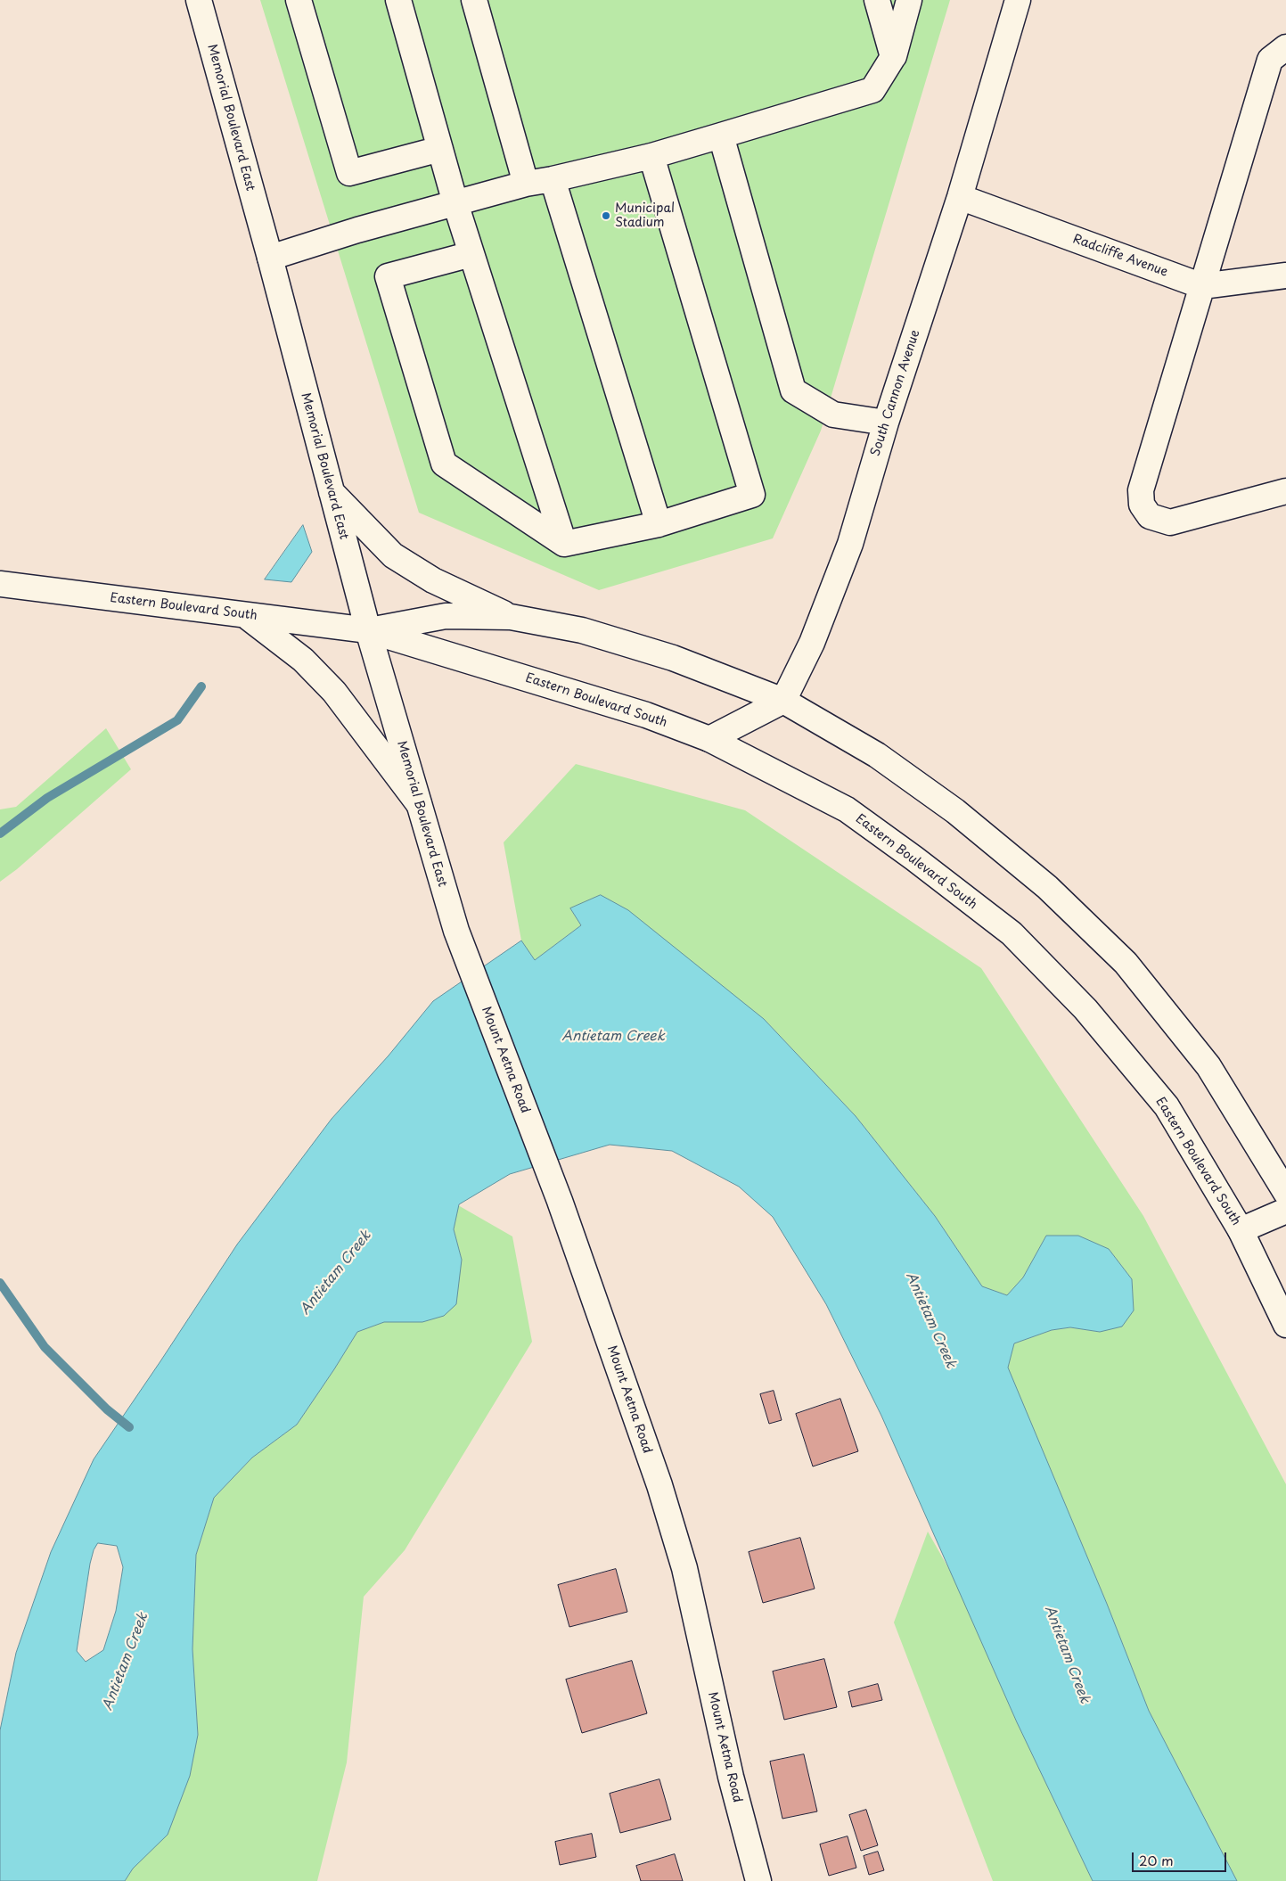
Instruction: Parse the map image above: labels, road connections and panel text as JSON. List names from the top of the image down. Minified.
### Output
{"streets":{"main road":["Memorial Boulevard East","Radcliffe Avenue","South Cannon Avenue","Eastern Boulevard South","Mount Aetna Road"]},"crossings":[["Memorial Boulevard East","Eastern Boulevard South"],["Memorial Boulevard East","Mount Aetna Road"],["Radcliffe Avenue","South Cannon Avenue"],["South Cannon Avenue","Eastern Boulevard South"]],"water":["Antietam Creek"],"places":["Municipal Stadium"],"scale_bar":"20 m"}
